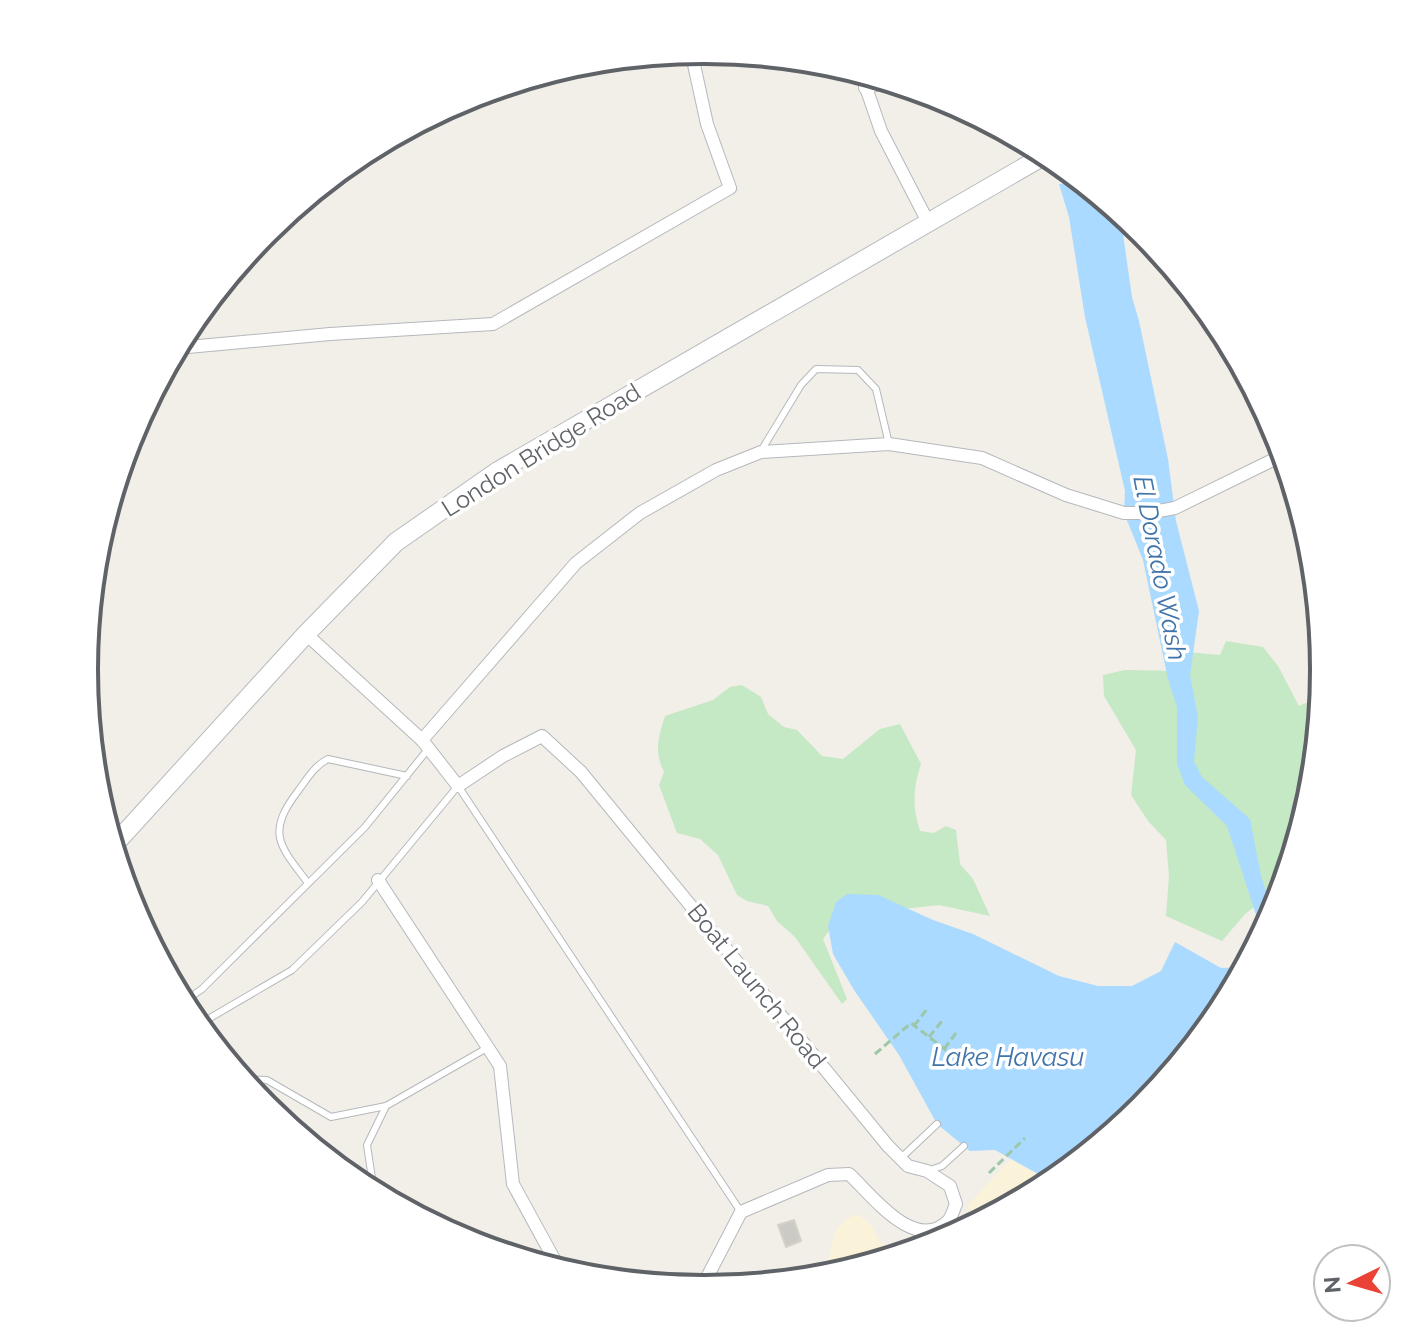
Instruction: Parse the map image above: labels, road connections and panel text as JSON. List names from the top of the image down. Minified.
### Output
{"streets":{"street":["London Bridge Road","Boat Launch Road"]},"water":["El Dorado Wash","Lake Havasu"],"north":"left"}
